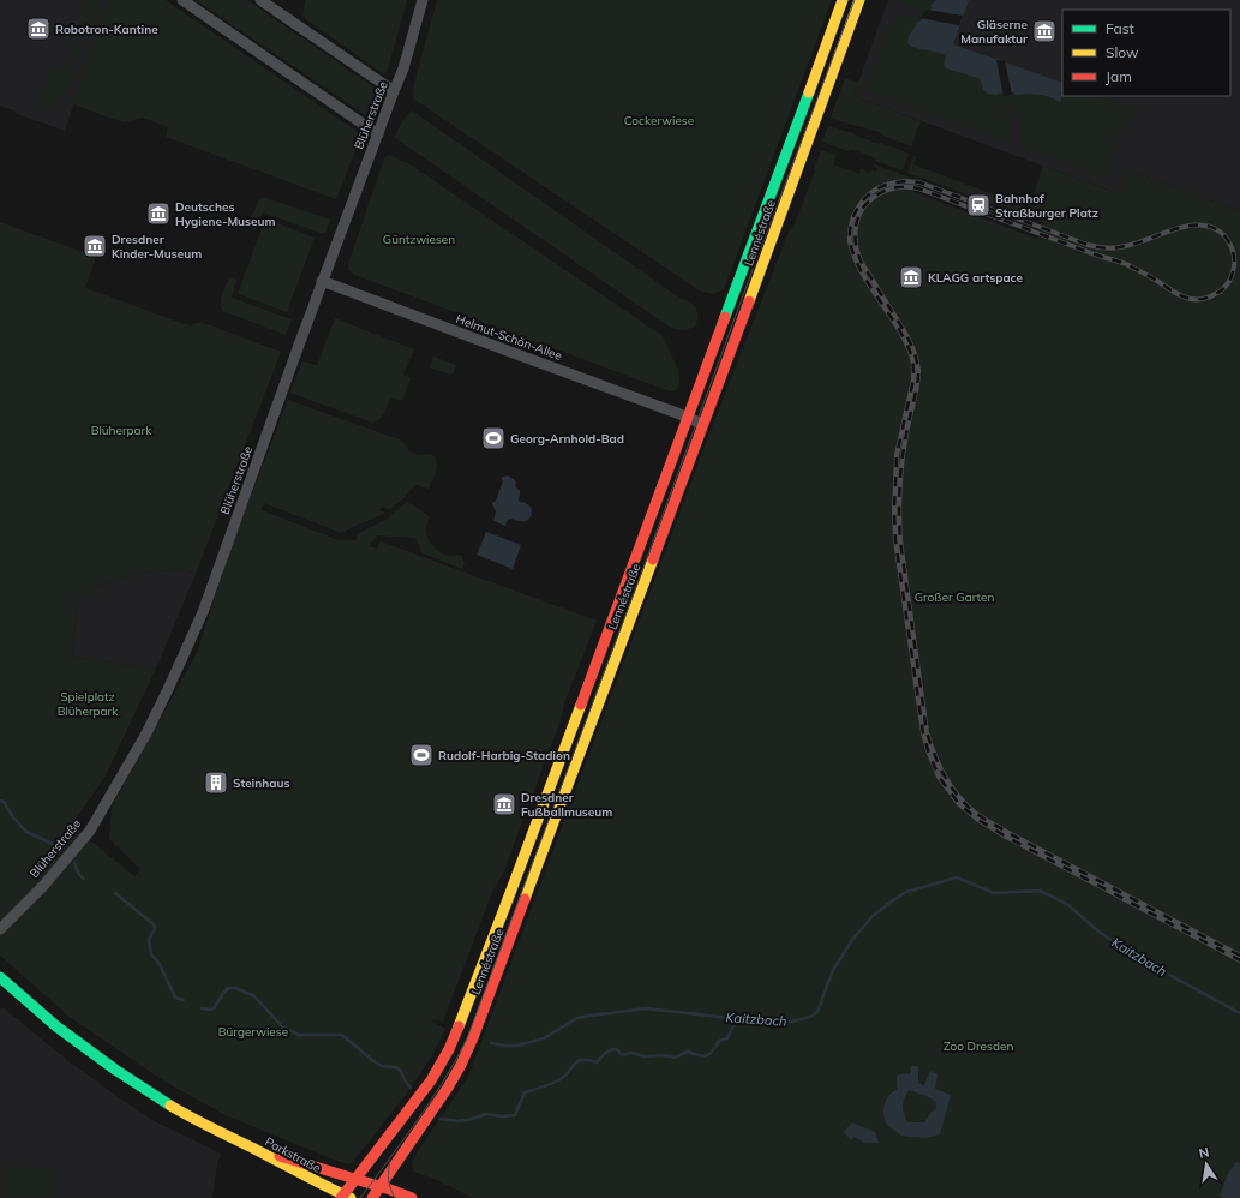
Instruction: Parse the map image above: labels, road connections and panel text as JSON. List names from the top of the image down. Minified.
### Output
{"streets":{"main road":["Lennéstraße","Parkstraße"],"street":["Blüherstraße","Helmut-Schön-Allee"]},"crossings":[["Blüherstraße","Helmut-Schön-Allee"],["Lennéstraße","Helmut-Schön-Allee"],["Lennéstraße","Parkstraße"]],"water":["Kaitzbach"],"parks":["Cockerwiese","Güntzwiesen","Blüherpark","Großer Garten","Spielplatz Blüherpark","Bürgerwiese","Zoo Dresden"],"places":{"museum":["Robotron-Kantine","Gläserne Manufaktur","Deutsches Hygiene-Museum","Dresdner Kinder-Museum","KLAGG artspace","Dresdner Fußballmuseum"],"station":["Bahnhof Straßburger Platz"],"sports":["Georg-Arnhold-Bad","Rudolf-Harbig-Stadion"],"building":["Steinhaus"]},"legend":["Fast","Slow","Jam"],"north":"top"}
